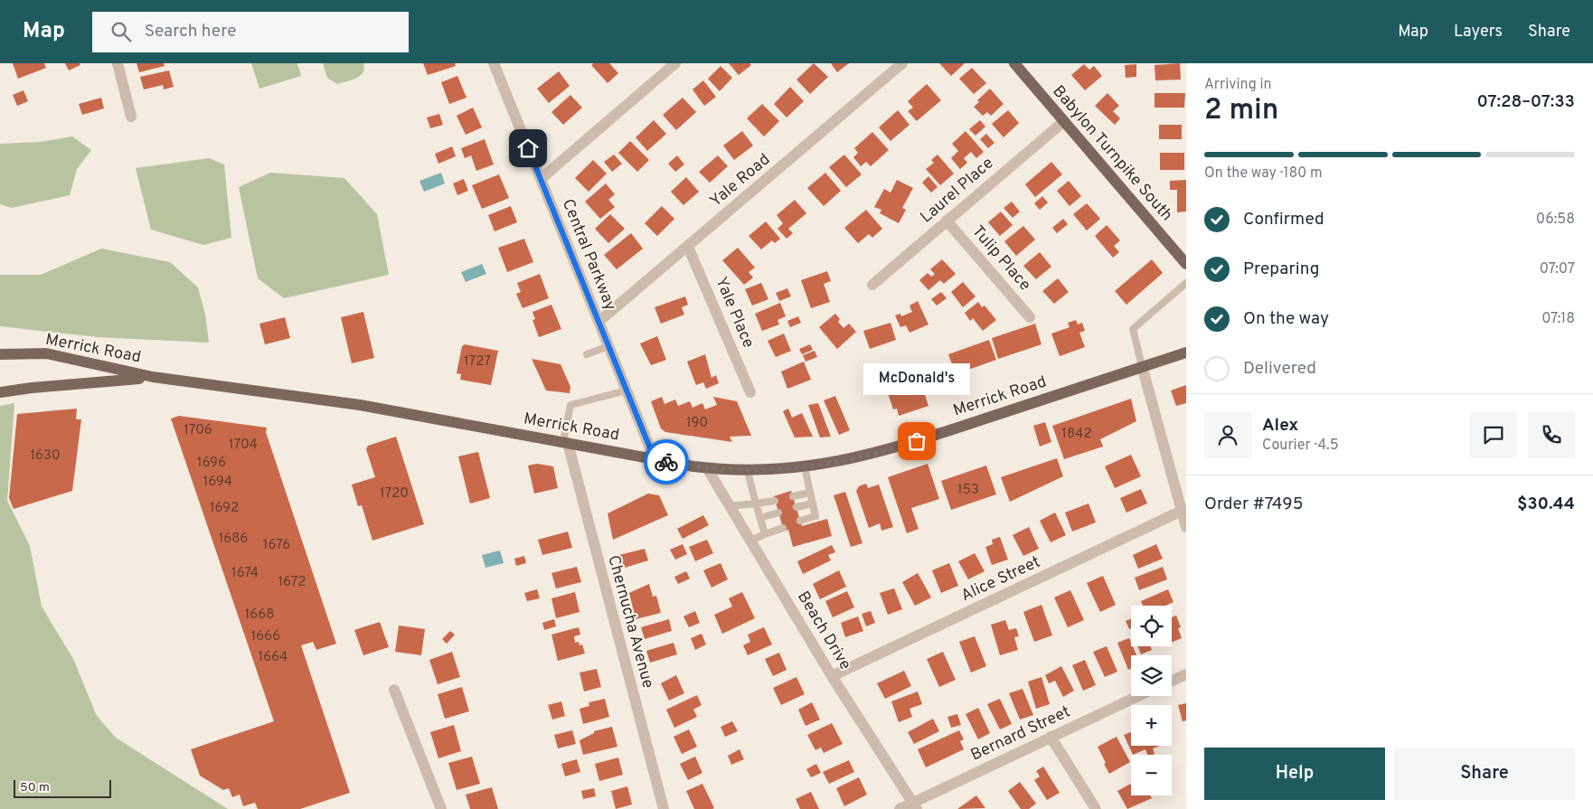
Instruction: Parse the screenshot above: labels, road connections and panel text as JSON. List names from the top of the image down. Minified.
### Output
{"streets":{"main road":["Babylon Turnpike South","Merrick Road"],"street":["Yale Road","Laurel Place","Central Parkway","Tulip Place","Yale Place","Alice Street","Chernucha Avenue","Beach Drive","Bernard Street"]},"crossings":[["Babylon Turnpike South","Laurel Place"],["Yale Road","Central Parkway"],["Yale Road","Yale Place"],["Laurel Place","Tulip Place"],["Central Parkway","Merrick Road"],["Merrick Road","Chernucha Avenue"],["Merrick Road","Beach Drive"],["Alice Street","Beach Drive"],["Beach Drive","Bernard Street"]],"places":["McDonald's"],"house_numbers":["1727","190","1706","1842","1704","1630","1696","1694","153","1720","1692","1686","1676","1674","1672","1668","1666","1664"],"scale_bar":"50 m","page":{"header":"Map","search":"Search here","nav":["Map","Layers","Share"],"heading":["2 min","Arriving in","07:28–07:33"],"panel":["Alex","Courier · 4.5","Order #7495","$30.44"],"bar":"On the way · 180 m","list":[["Confirmed","06:58"],["Preparing","07:07"],["On the way","07:18"],"Delivered"],"bubble":"McDonald's","map_buttons":["+","−"],"buttons":["Help","Share"],"scale":"50 m"}}
